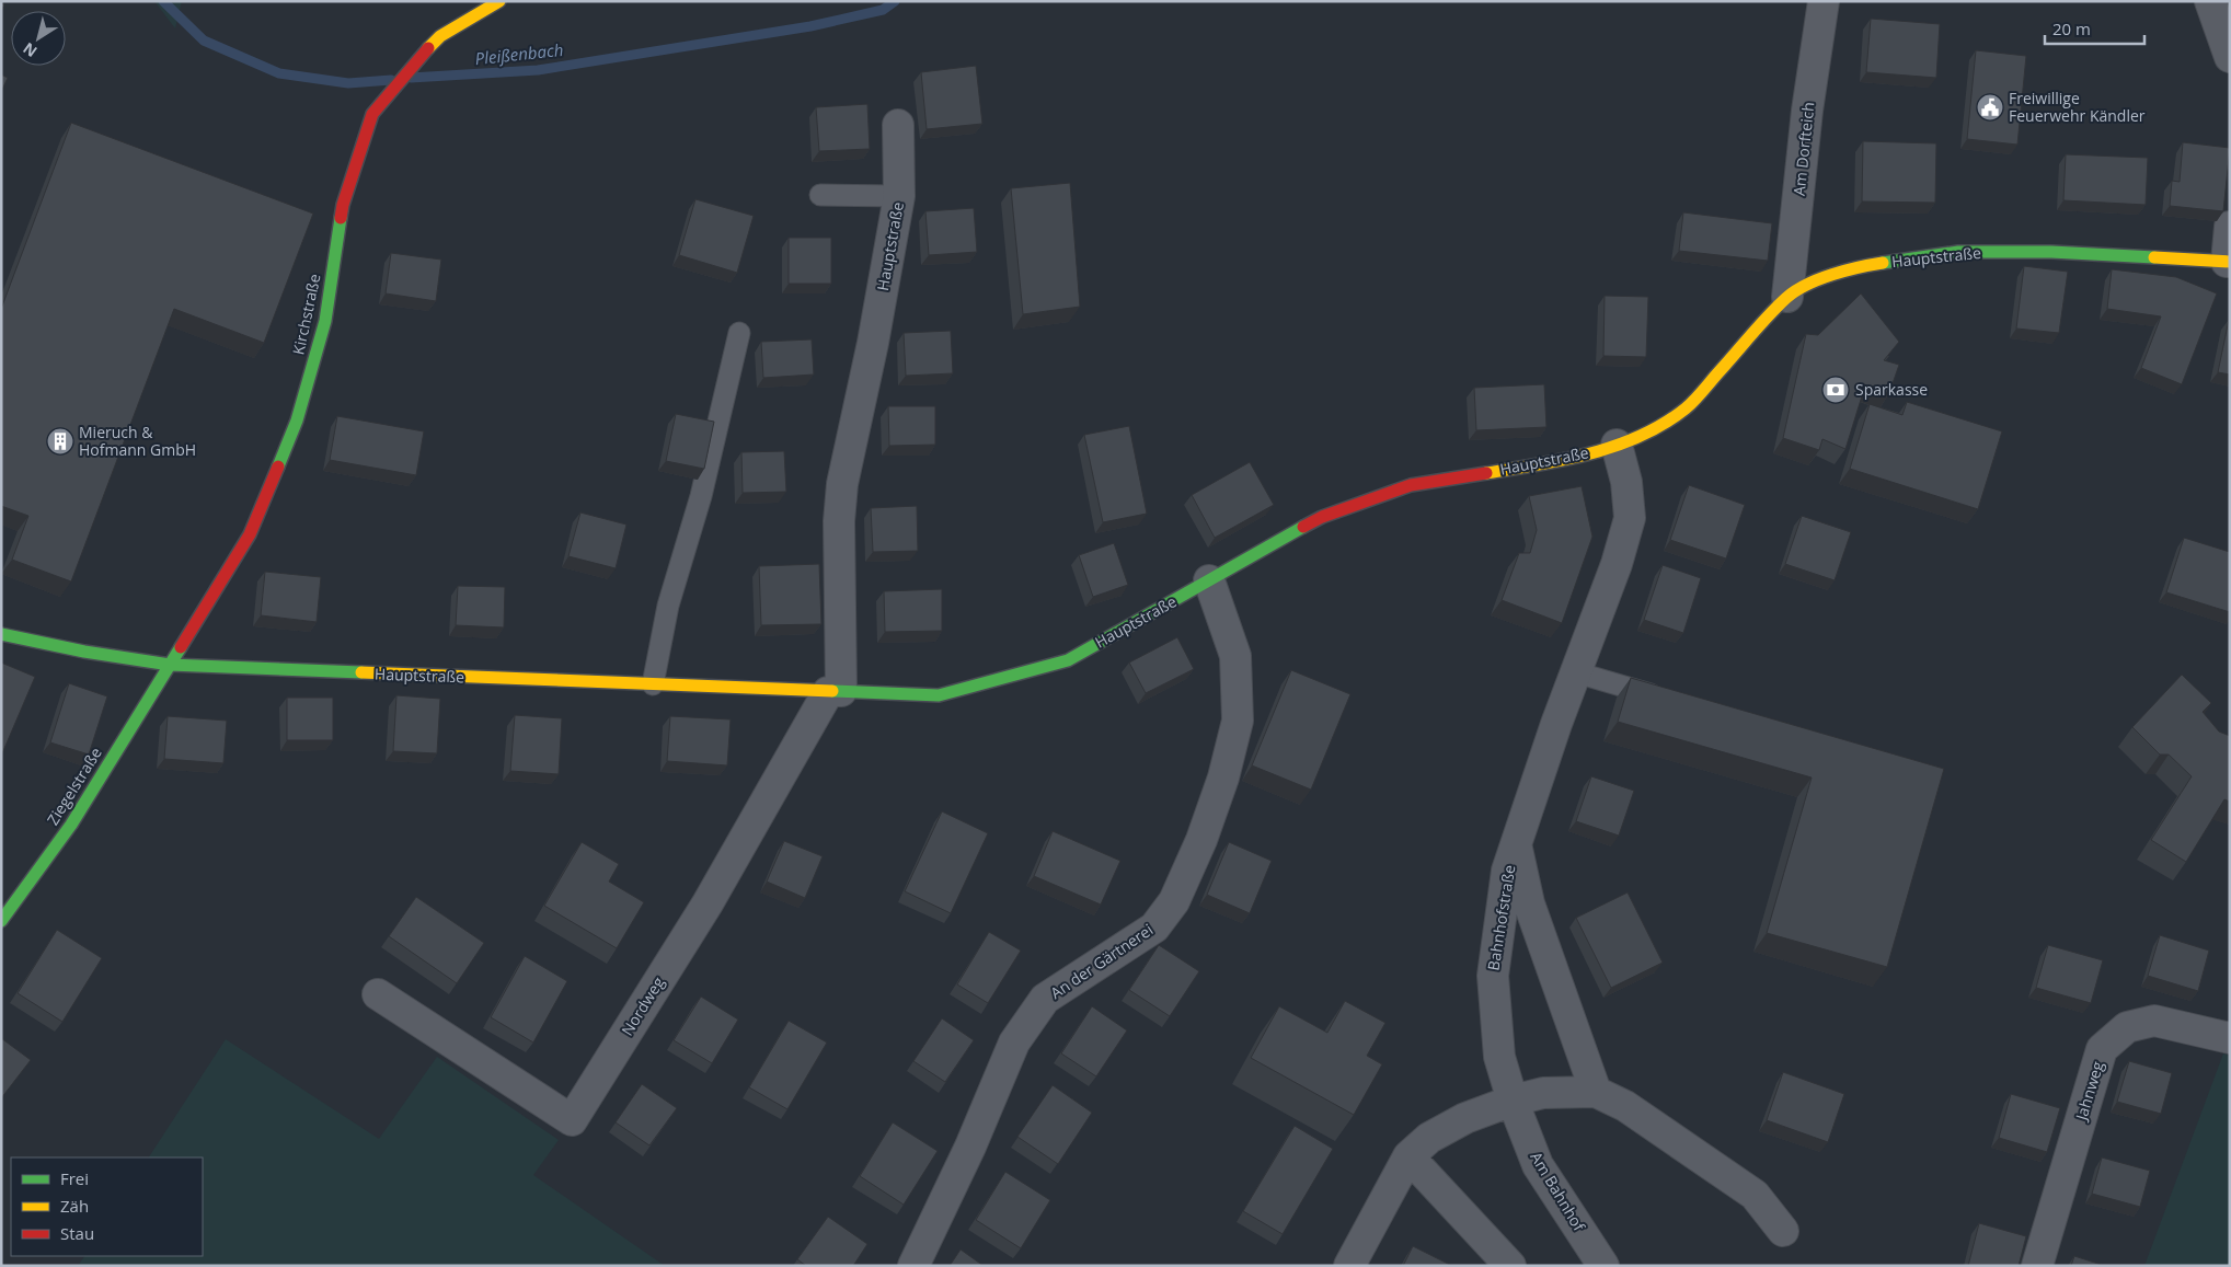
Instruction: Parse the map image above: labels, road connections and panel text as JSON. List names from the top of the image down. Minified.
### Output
{"streets":{"street":["Am Dorfteich","Hauptstraße","Kirchstraße","Ziegelstraße","Bahnhofstraße","An der Gärtnerei","Nordweg","Jahnweg","Am Bahnhof"]},"crossings":[["Am Dorfteich","Hauptstraße"],["Hauptstraße","Kirchstraße"],["Hauptstraße","Ziegelstraße"],["Hauptstraße","Bahnhofstraße"],["Hauptstraße","An der Gärtnerei"],["Hauptstraße","Nordweg"],["Kirchstraße","Ziegelstraße"],["Bahnhofstraße","Am Bahnhof"]],"water":["Pleißenbach"],"places":{"public building":["Freiwillige Feuerwehr Kändler"],"bank":["Sparkasse"],"building":["Mieruch & Hofmann GmbH"]},"legend":["Frei","Zäh","Stau"],"scale_bar":"20 m","north":"bottom left"}
